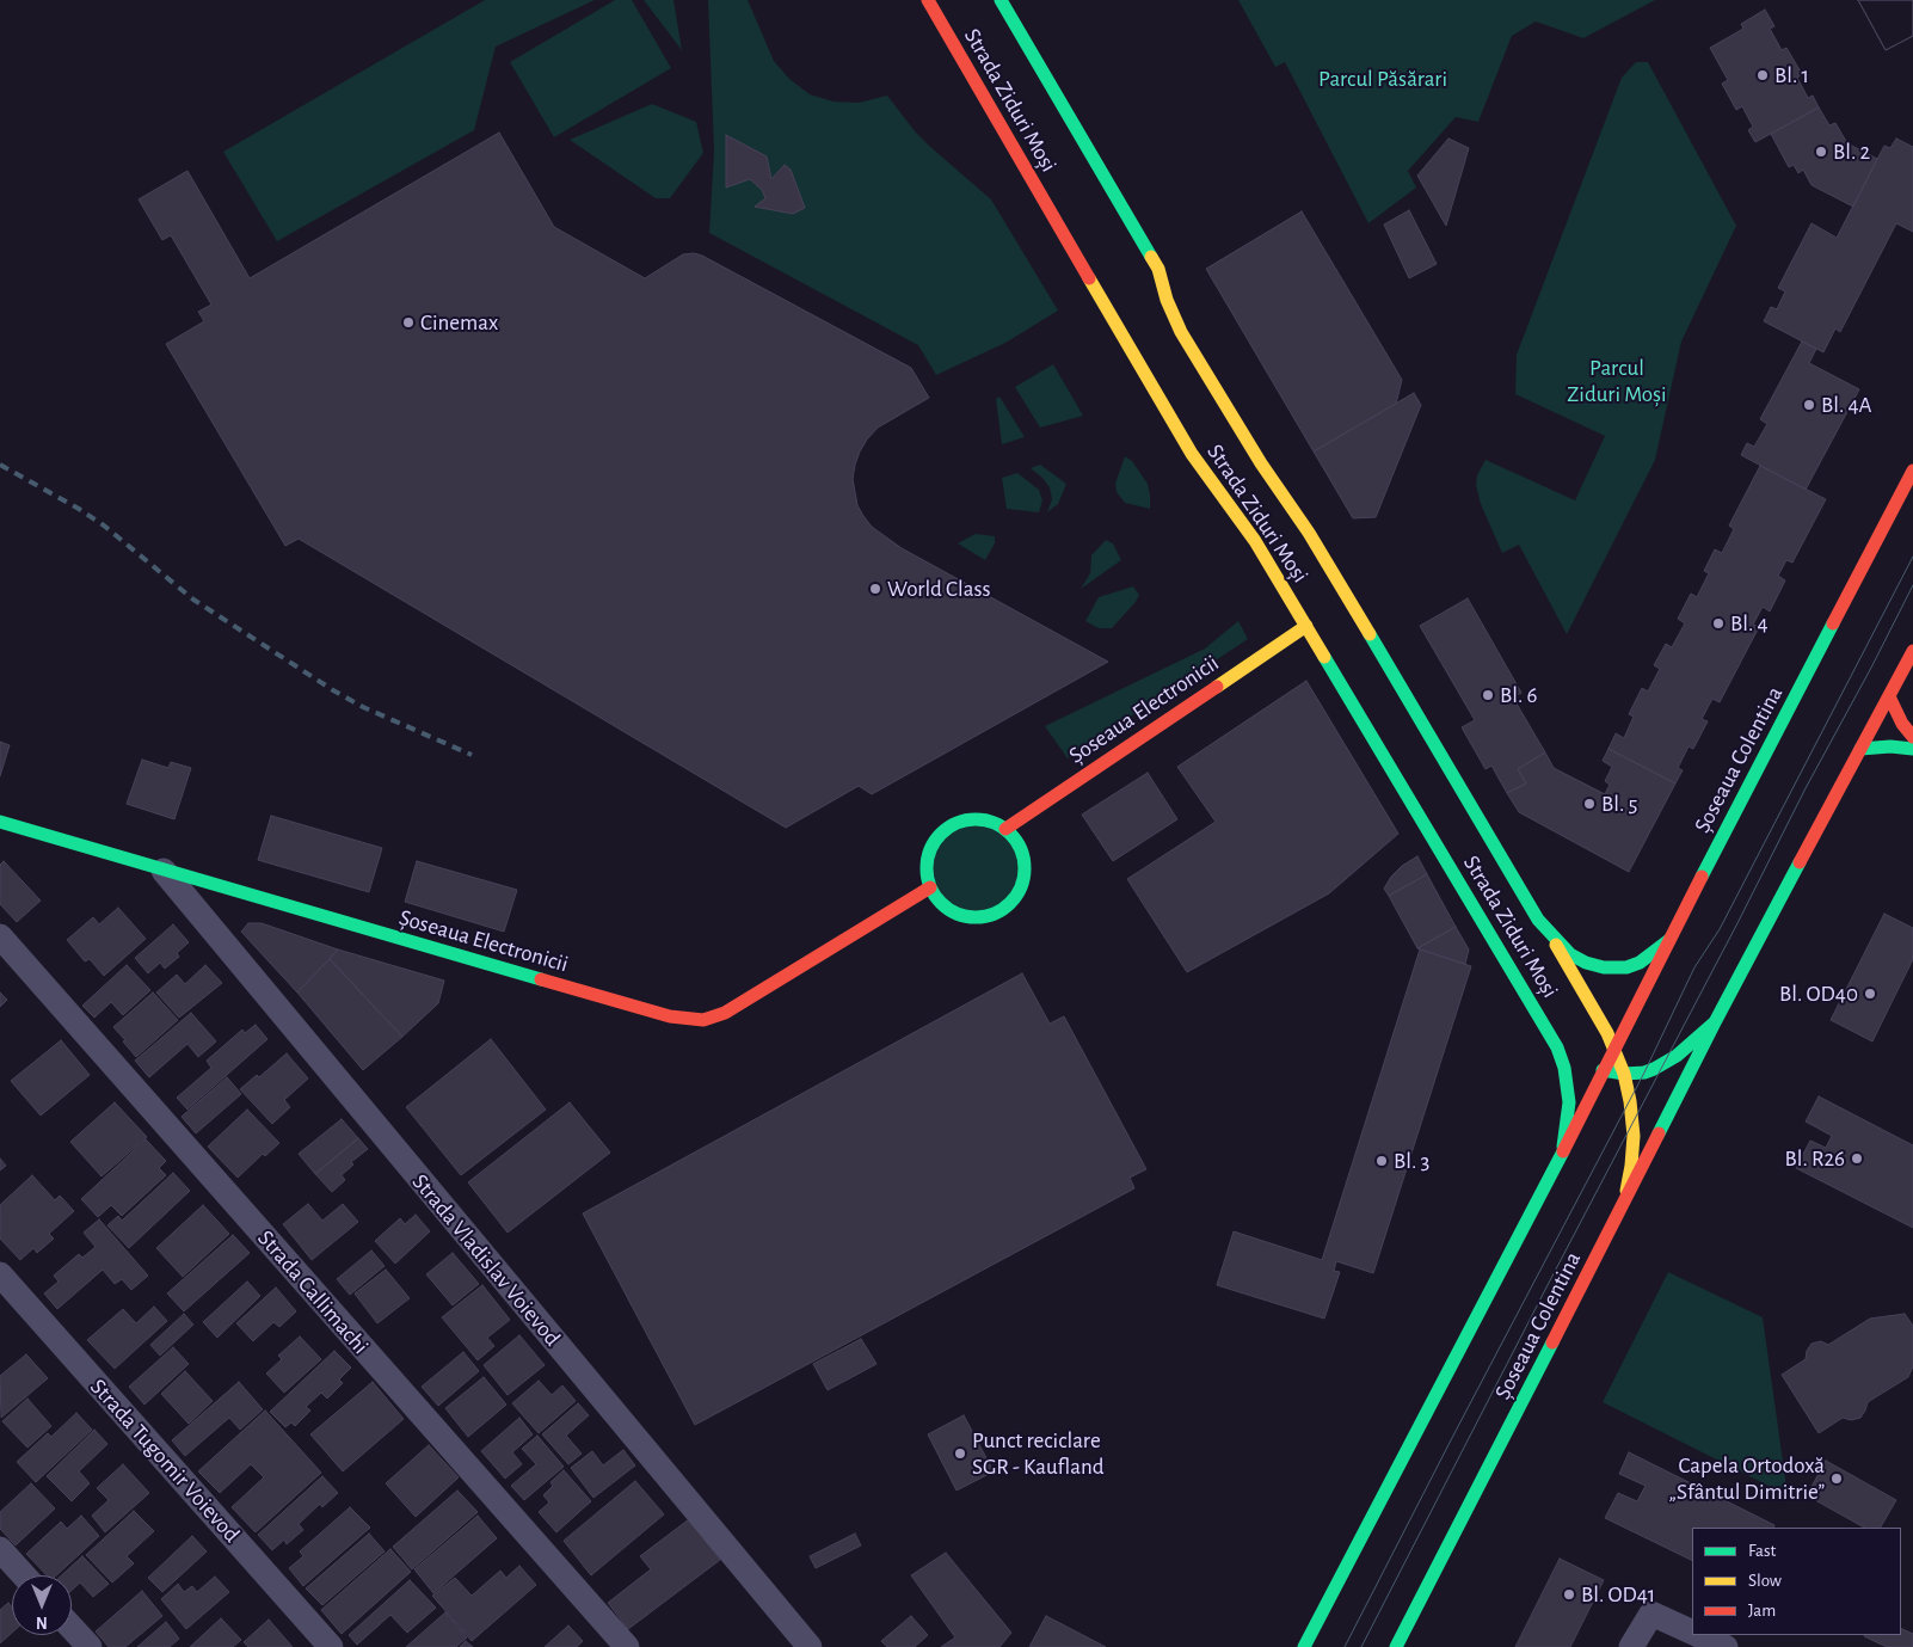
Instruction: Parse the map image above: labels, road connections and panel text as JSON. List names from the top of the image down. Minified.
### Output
{"streets":{"main road":["Strada Ziduri Moși","Șoseaua Electronicii","Șoseaua Colentina"],"street":["Strada Vladislav Voievod","Strada Callimachi","Strada Tugomir Voievod"]},"crossings":[["Strada Ziduri Moși","Șoseaua Electronicii"],["Strada Ziduri Moși","Șoseaua Colentina"],["Șoseaua Electronicii","Strada Vladislav Voievod"]],"parks":["Parcul Păsărari","Parcul Ziduri Moși"],"places":["Bl. 1","Bl. 2","Cinemax","Bl. 4A","World Class","Bl. 4","Bl. 6","Bl. 5","Bl. OD40","Bl. R26","Bl. 3","Punct reciclare SGR - Kaufland","Capela Ortodoxă „Sfântul Dimitrie”","Bl. OD41"],"legend":["Fast","Slow","Jam"],"north":"bottom"}
